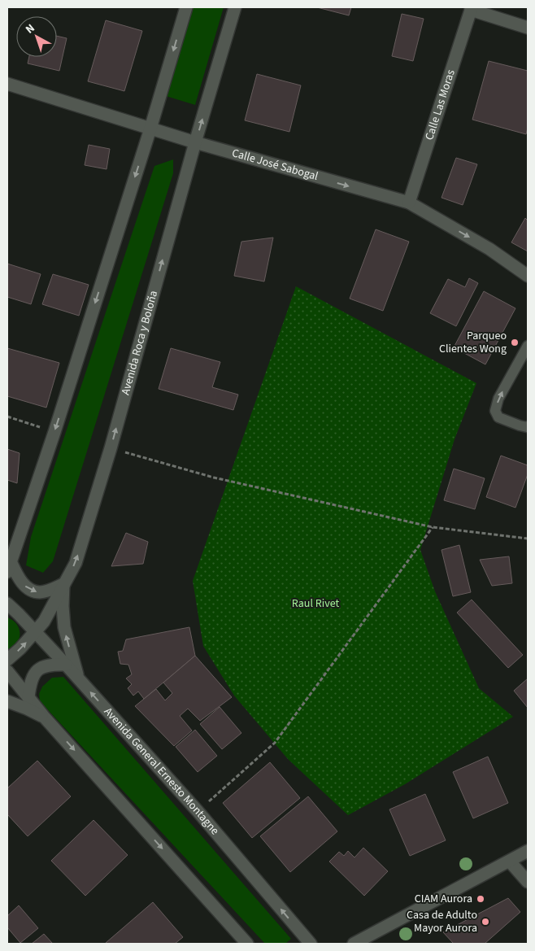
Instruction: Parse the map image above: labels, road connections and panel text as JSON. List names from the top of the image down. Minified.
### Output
{"streets":{"main road":["Calle Las Moras","Calle José Sabogal","Avenida Roca y Boloña","Avenida General Ernesto Montagne"]},"crossings":[["Calle Las Moras","Calle José Sabogal"],["Calle José Sabogal","Avenida Roca y Boloña"],["Avenida Roca y Boloña","Avenida General Ernesto Montagne"]],"one_way":["Calle José Sabogal"],"parks":["Raul Rivet"],"places":["Parqueo Clientes Wong","CIAM Aurora","Casa de Adulto Mayor Aurora"],"north":"top left"}
